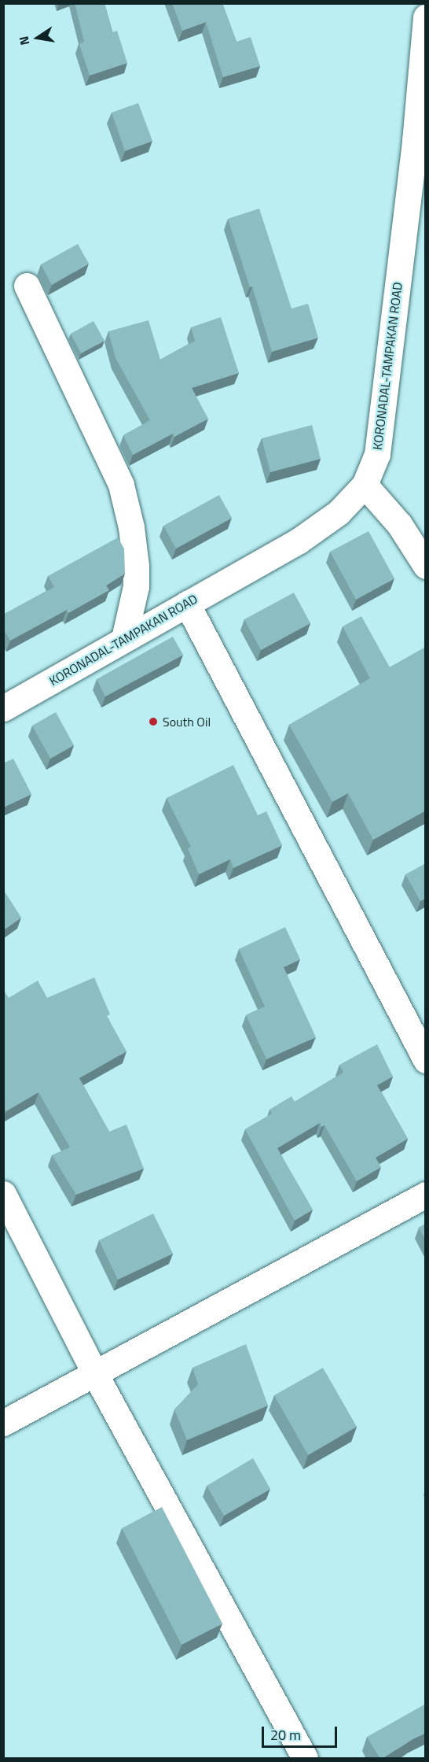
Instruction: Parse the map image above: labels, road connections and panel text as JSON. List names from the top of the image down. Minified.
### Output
{"streets":{"street":["KORONADAL-TAMPAKAN ROAD"]},"places":["South Oil"],"scale_bar":"20 m","north":"left"}
